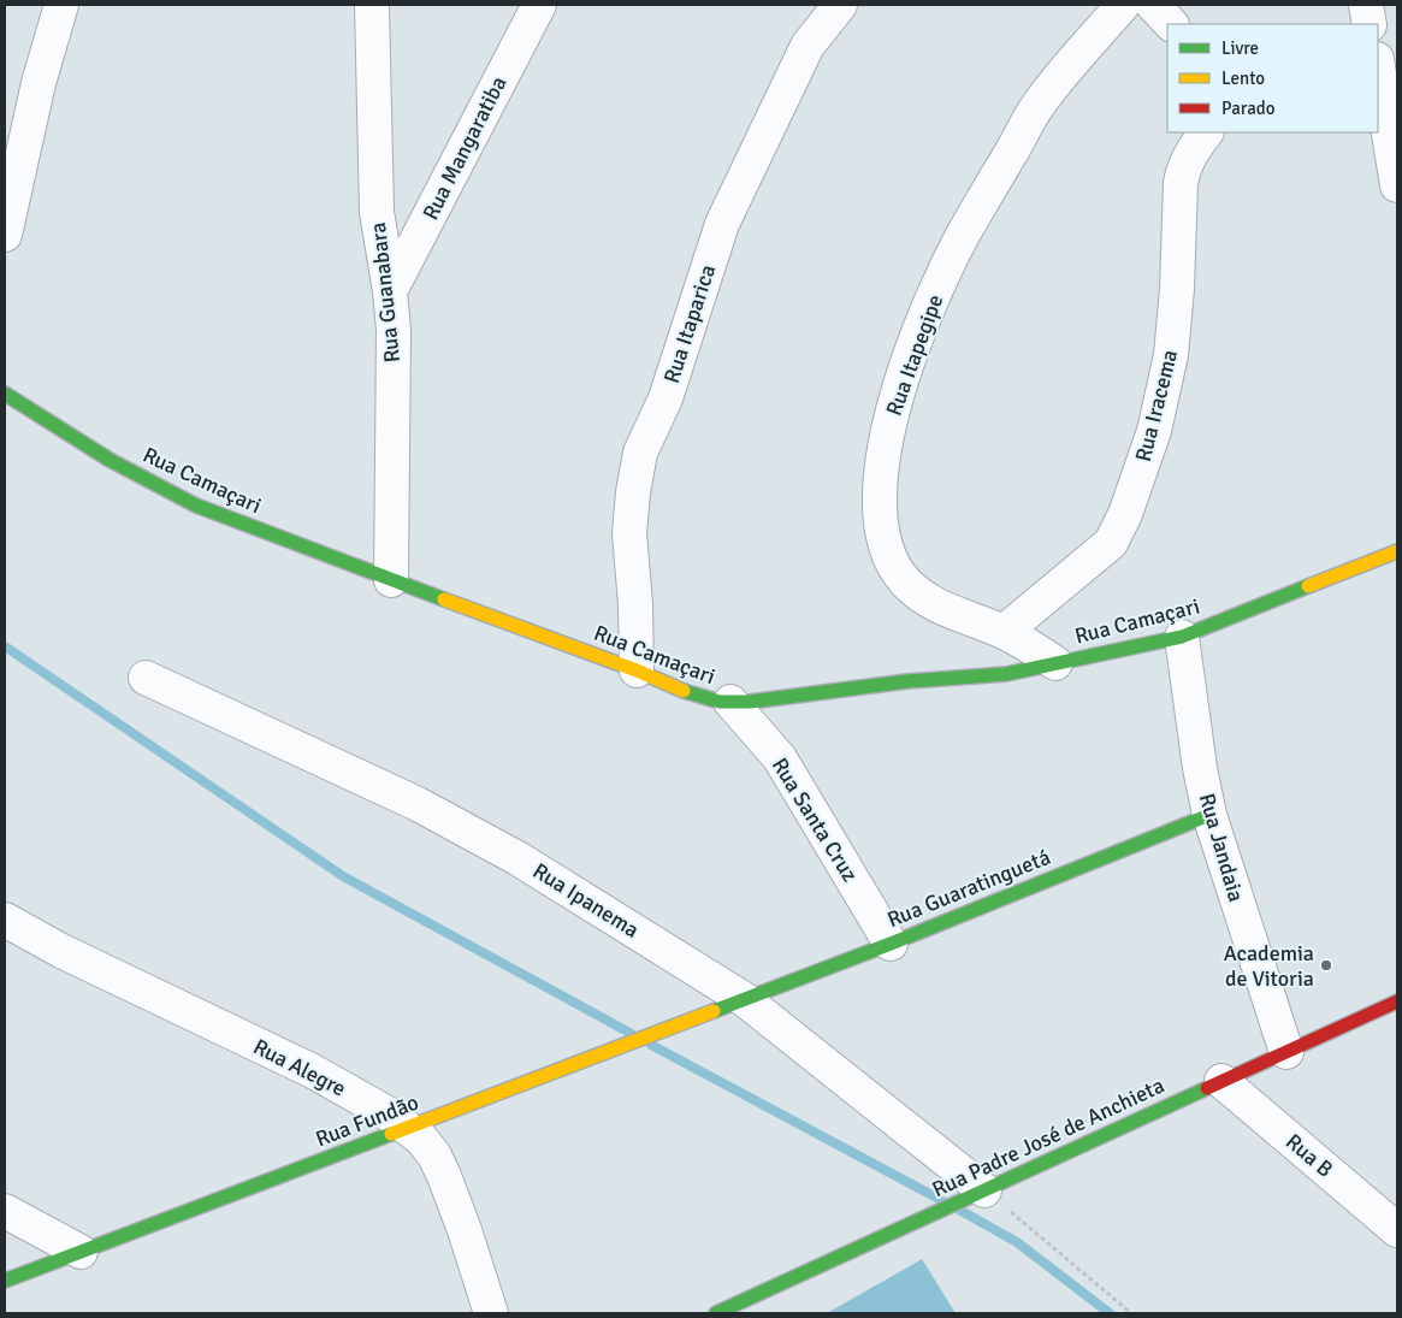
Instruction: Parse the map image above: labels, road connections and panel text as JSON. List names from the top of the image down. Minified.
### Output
{"streets":{"street":["Rua Mangaratiba","Rua Guanabara","Rua Itaparica","Rua Itapegipe","Rua Iracema","Rua Camaçari","Rua Santa Cruz","Rua Jandaia","Rua Guaratinguetá","Rua Ipanema","Rua Alegre","Rua Fundão","Rua Padre José de Anchieta","Rua B"]},"crossings":[["Rua Mangaratiba","Rua Guanabara"],["Rua Guanabara","Rua Camaçari"],["Rua Itaparica","Rua Camaçari"],["Rua Itapegipe","Rua Iracema"],["Rua Itapegipe","Rua Camaçari"],["Rua Camaçari","Rua Santa Cruz"],["Rua Camaçari","Rua Jandaia"],["Rua Santa Cruz","Rua Guaratinguetá"],["Rua Jandaia","Rua Guaratinguetá"],["Rua Jandaia","Rua Padre José de Anchieta"],["Rua Guaratinguetá","Rua Ipanema"],["Rua Guaratinguetá","Rua Fundão"],["Rua Ipanema","Rua Fundão"],["Rua Ipanema","Rua Padre José de Anchieta"],["Rua Alegre","Rua Fundão"],["Rua Padre José de Anchieta","Rua B"]],"places":["Academia de Vitoria"],"legend":["Livre","Lento","Parado"]}
